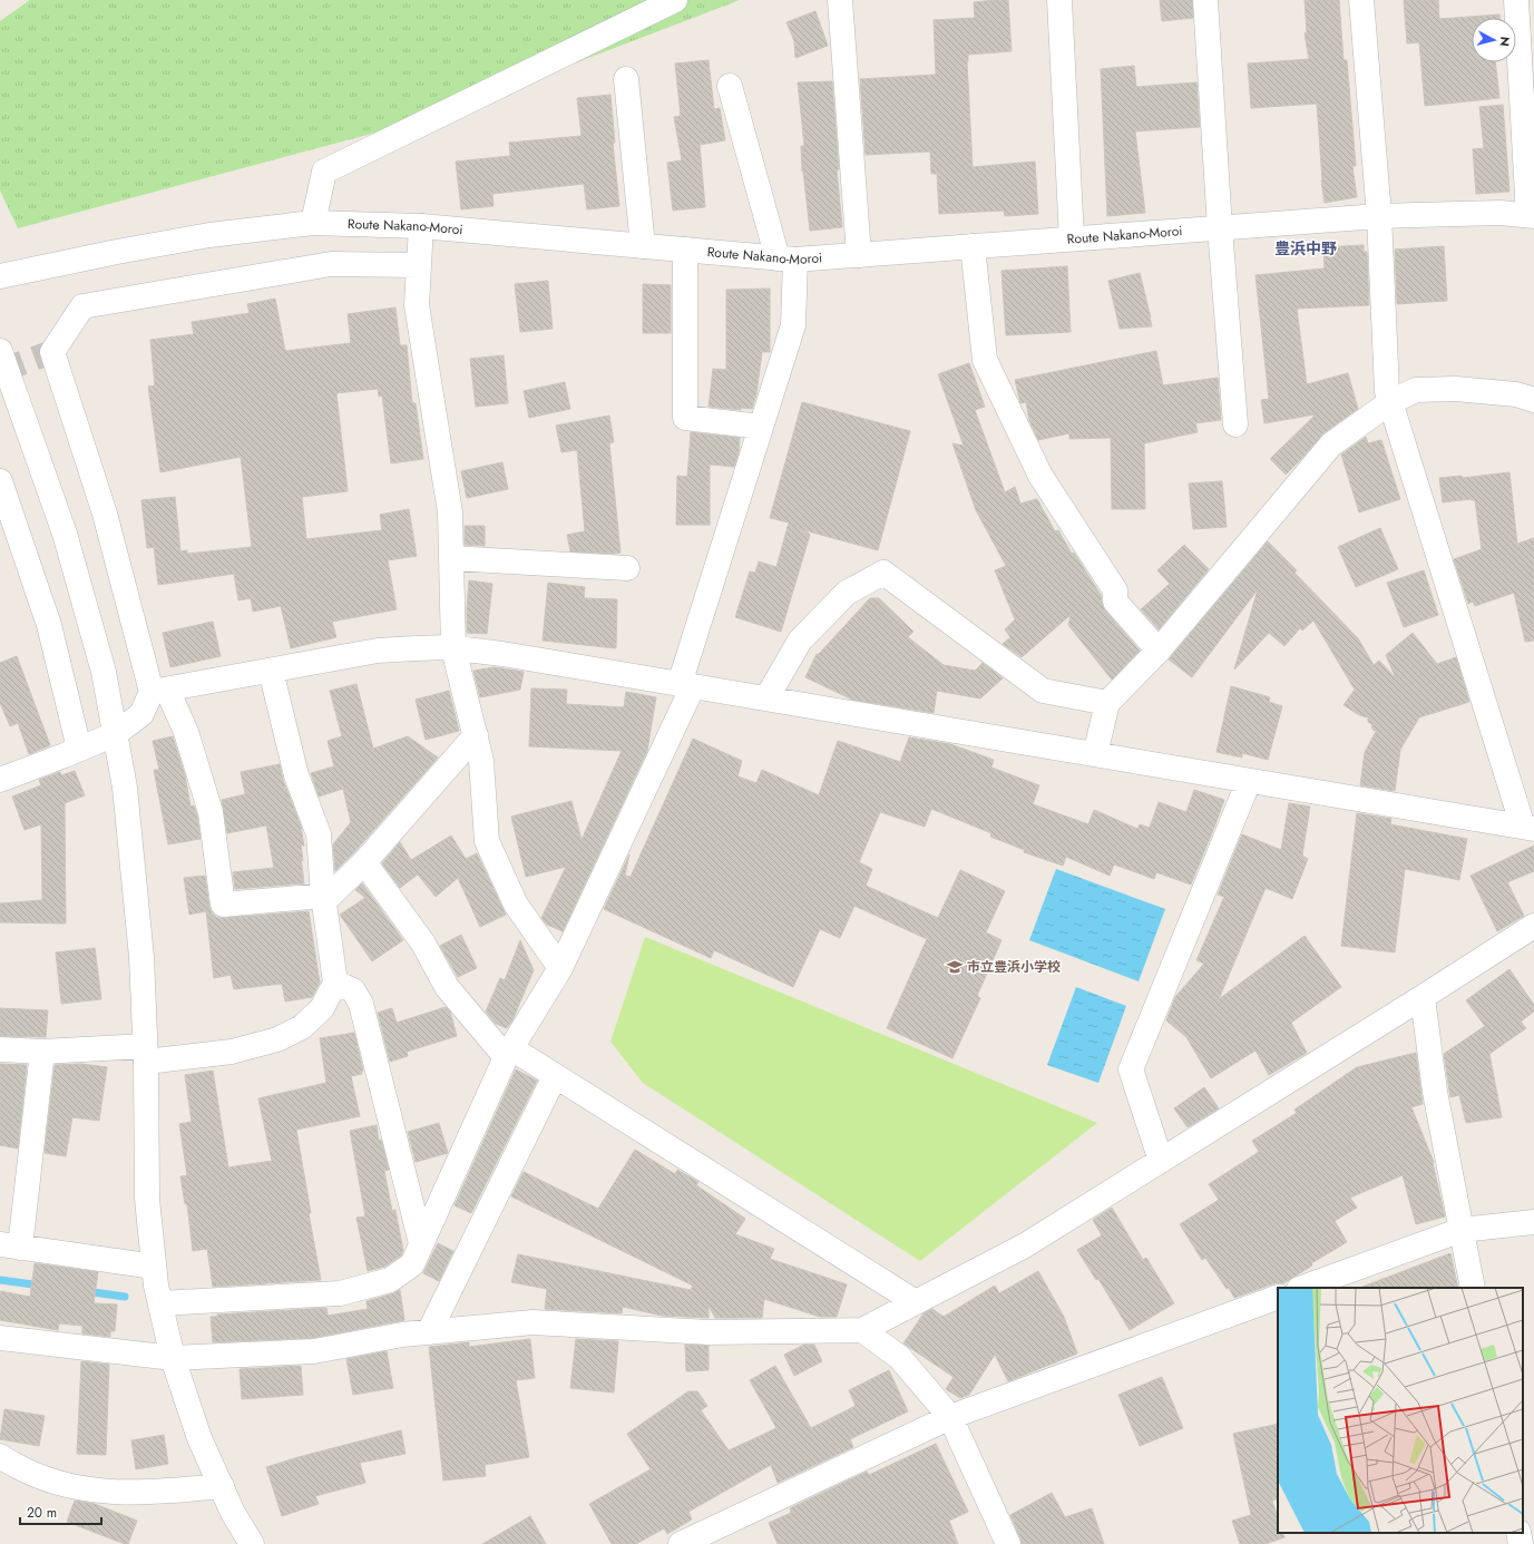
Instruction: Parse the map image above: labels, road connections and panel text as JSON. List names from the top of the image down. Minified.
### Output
{"streets":{"street":["Route Nakano-Moroi"]},"districts":["豊浜中野"],"places":{"school or university":["市立豊浜小学校"]},"scale_bar":"20 m","north":"right"}
